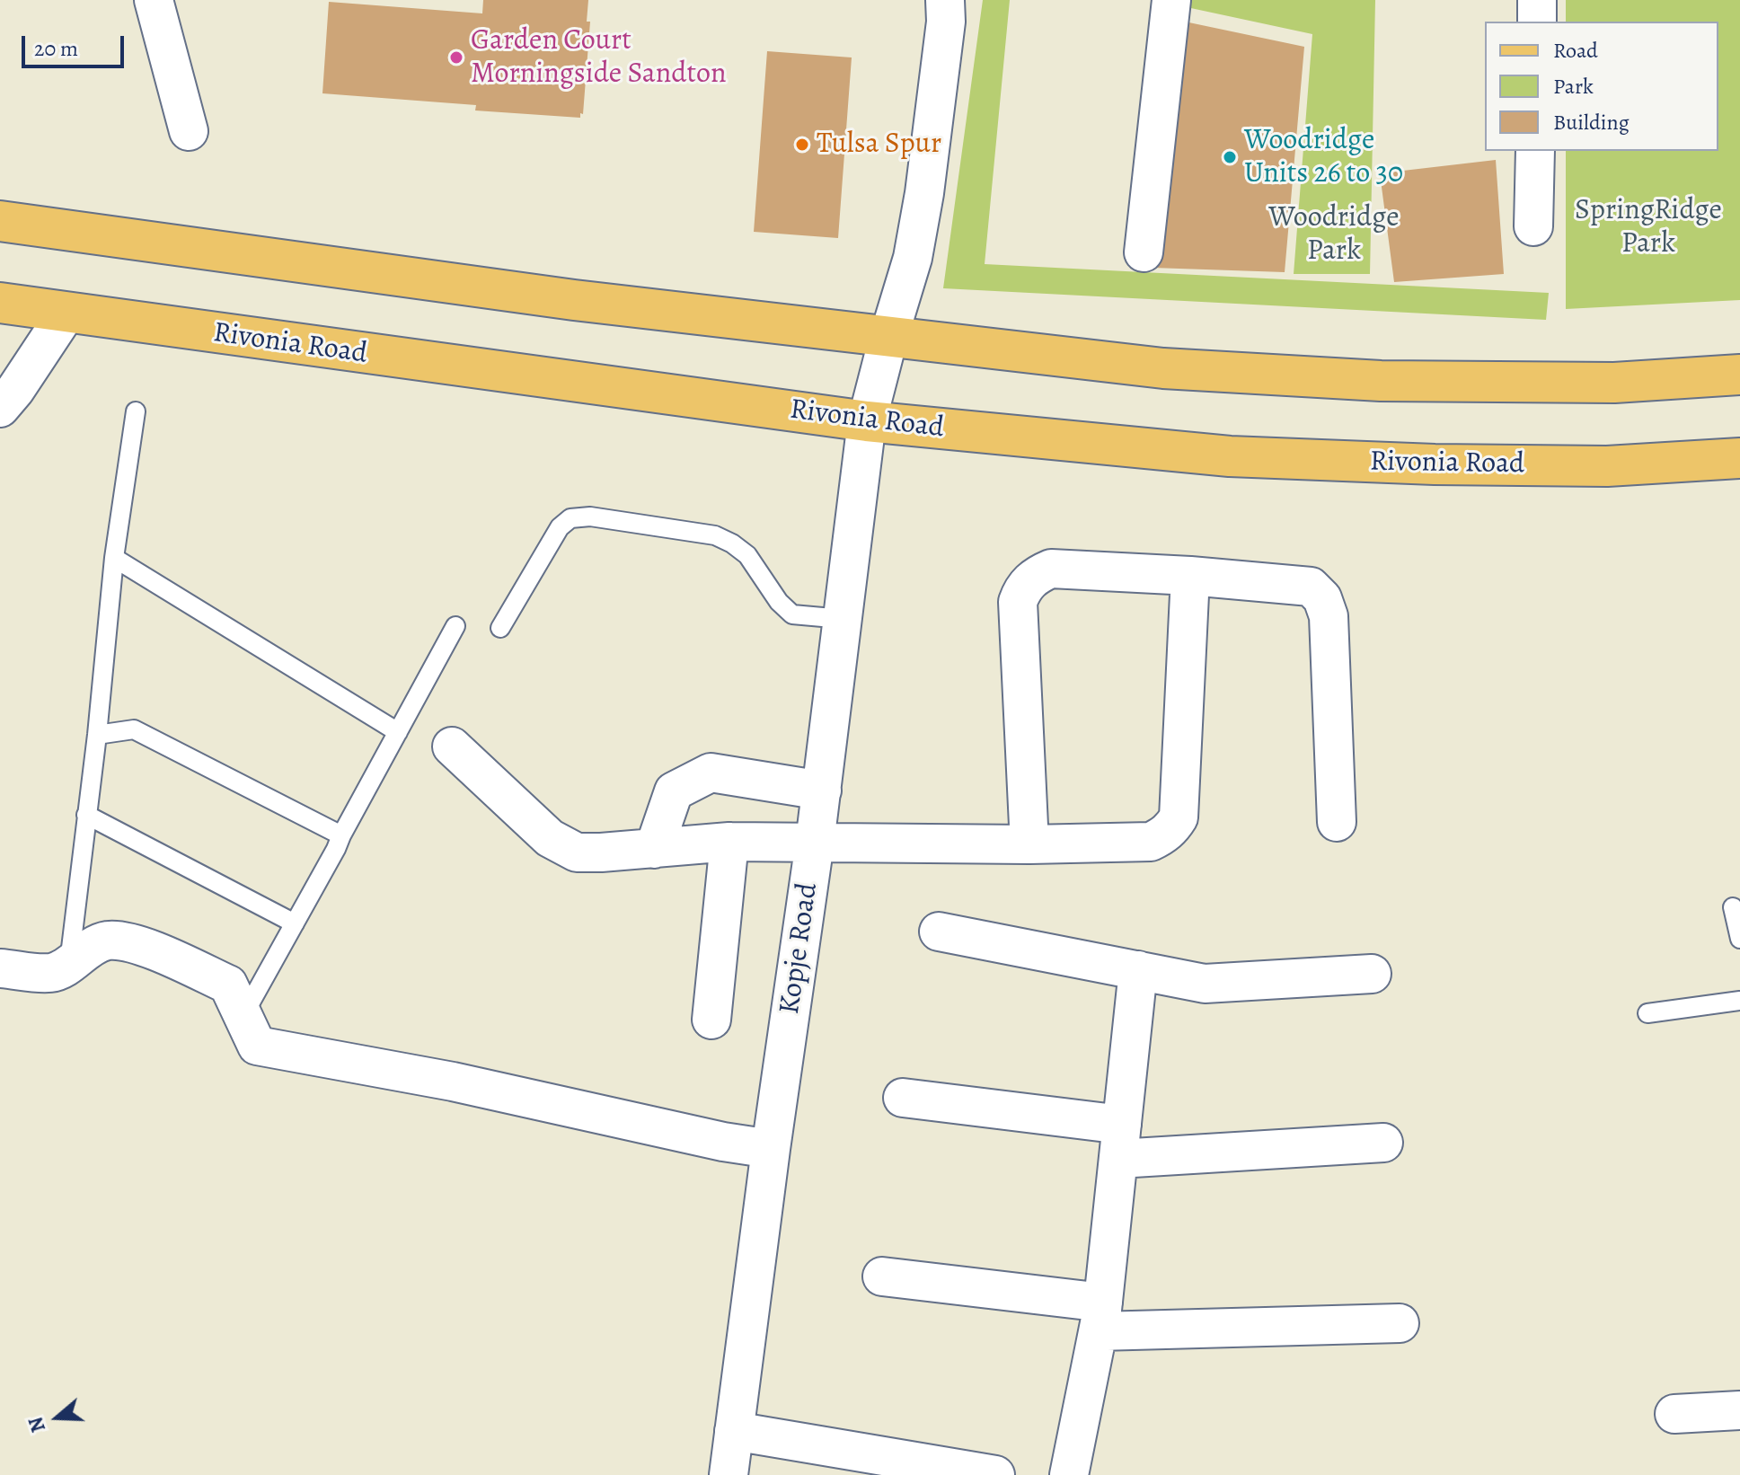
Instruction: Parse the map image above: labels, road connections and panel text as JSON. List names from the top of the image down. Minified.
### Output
{"streets":{"main road":["Rivonia Road"],"street":["Kopje Road"]},"crossings":[["Rivonia Road","Kopje Road"]],"parks":["SpringRidge Park","Woodridge Park"],"places":["Garden Court Morningside Sandton","Tulsa Spur","Woodridge Units 26 to 30"],"legend":["Road","Park","Building"],"scale_bar":"20 m","north":"left"}
